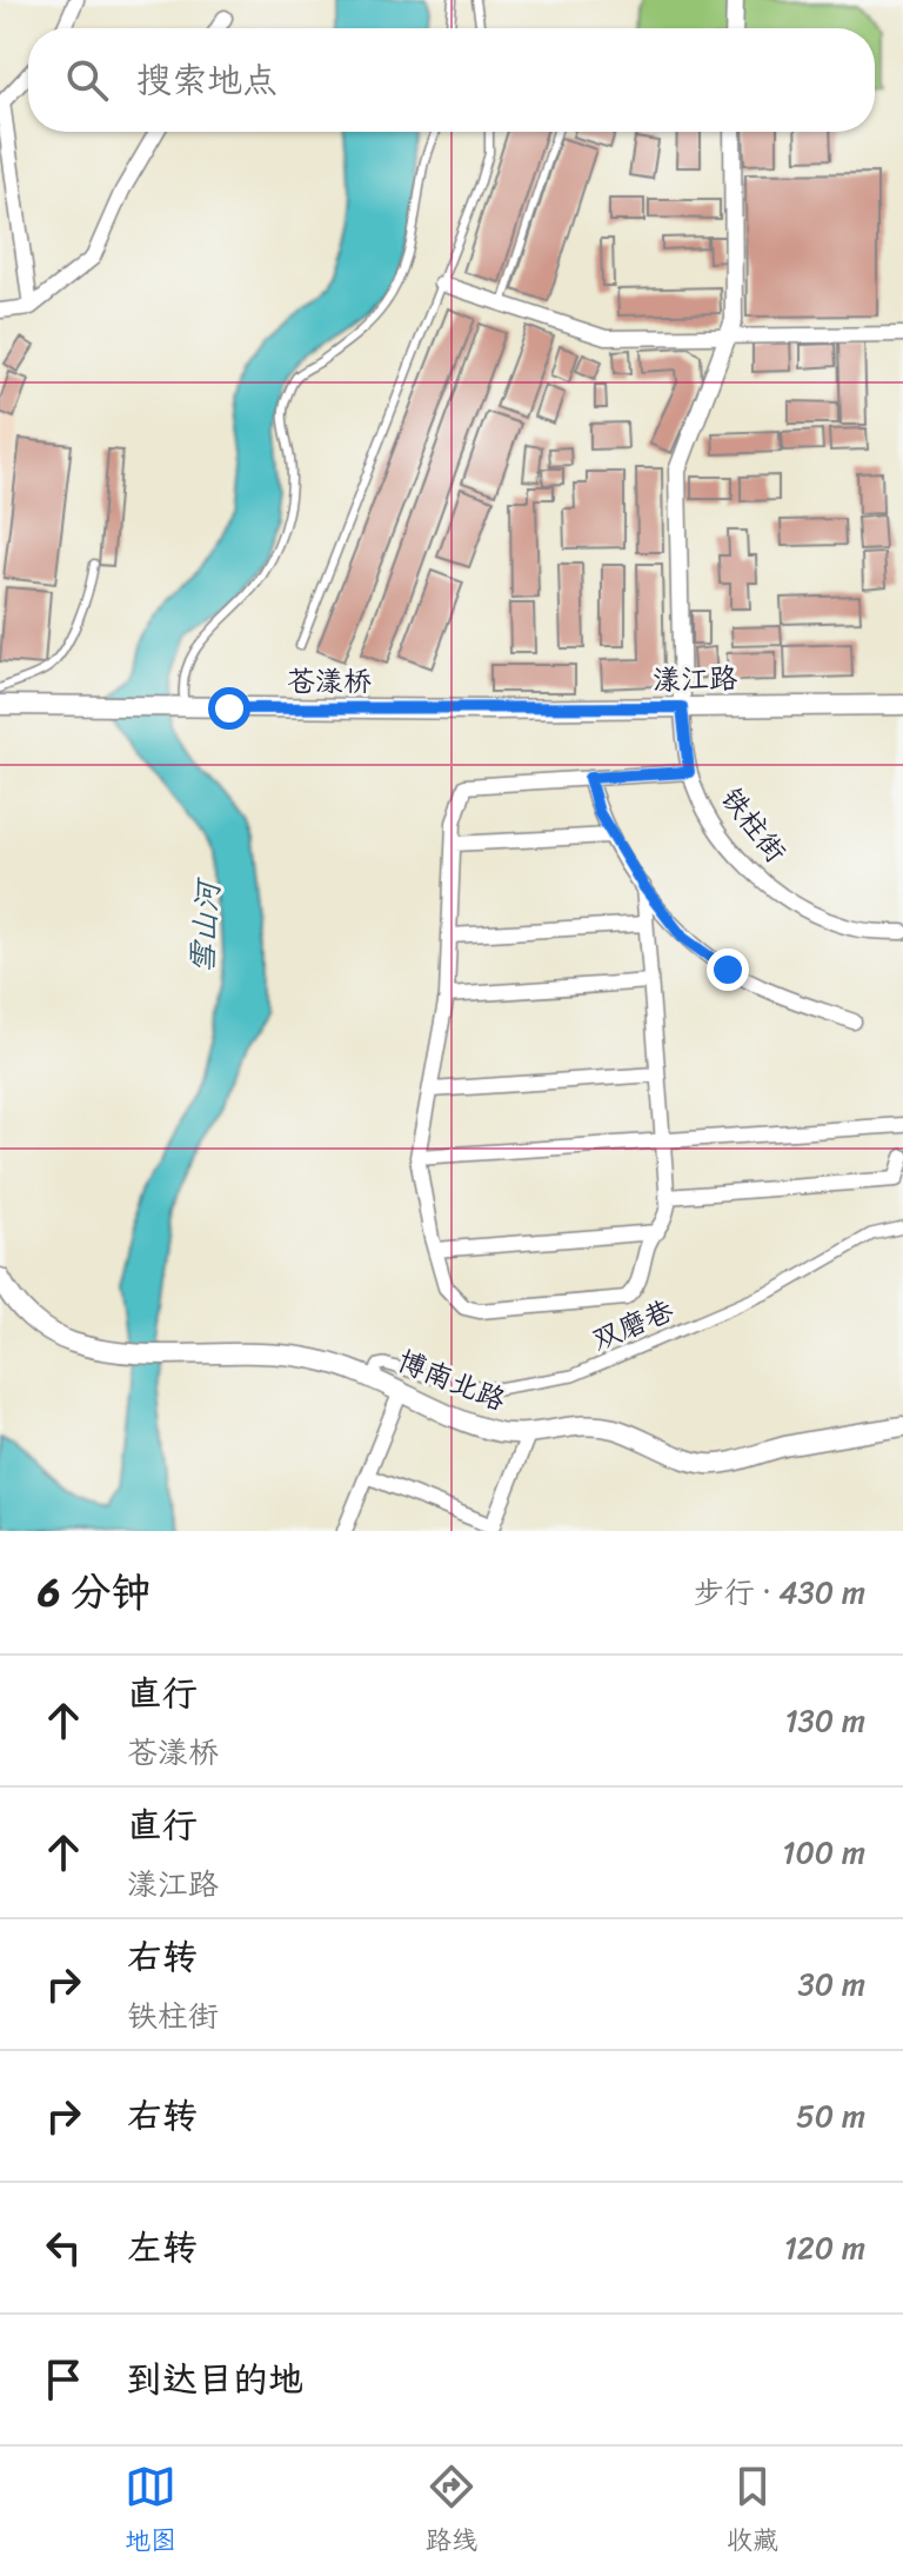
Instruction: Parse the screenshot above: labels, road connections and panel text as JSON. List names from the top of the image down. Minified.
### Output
{"streets":{"main road":["漾江路","苍漾桥","博南北路"],"street":["铁柱街","双磨巷"]},"crossings":[["漾江路","苍漾桥"],["漾江路","铁柱街"],["双磨巷","博南北路"]],"water":["雪山河"],"page":{"search":"搜索地点","heading":["6 分钟","步行 · 430 m"],"list":[["直行","苍漾桥","130 m"],["直行","漾江路","100 m"],["右转","铁柱街","30 m"],["右转","50 m"],["左转","120 m"],"到达目的地"],"nav":["地图","路线","收藏"]}}
